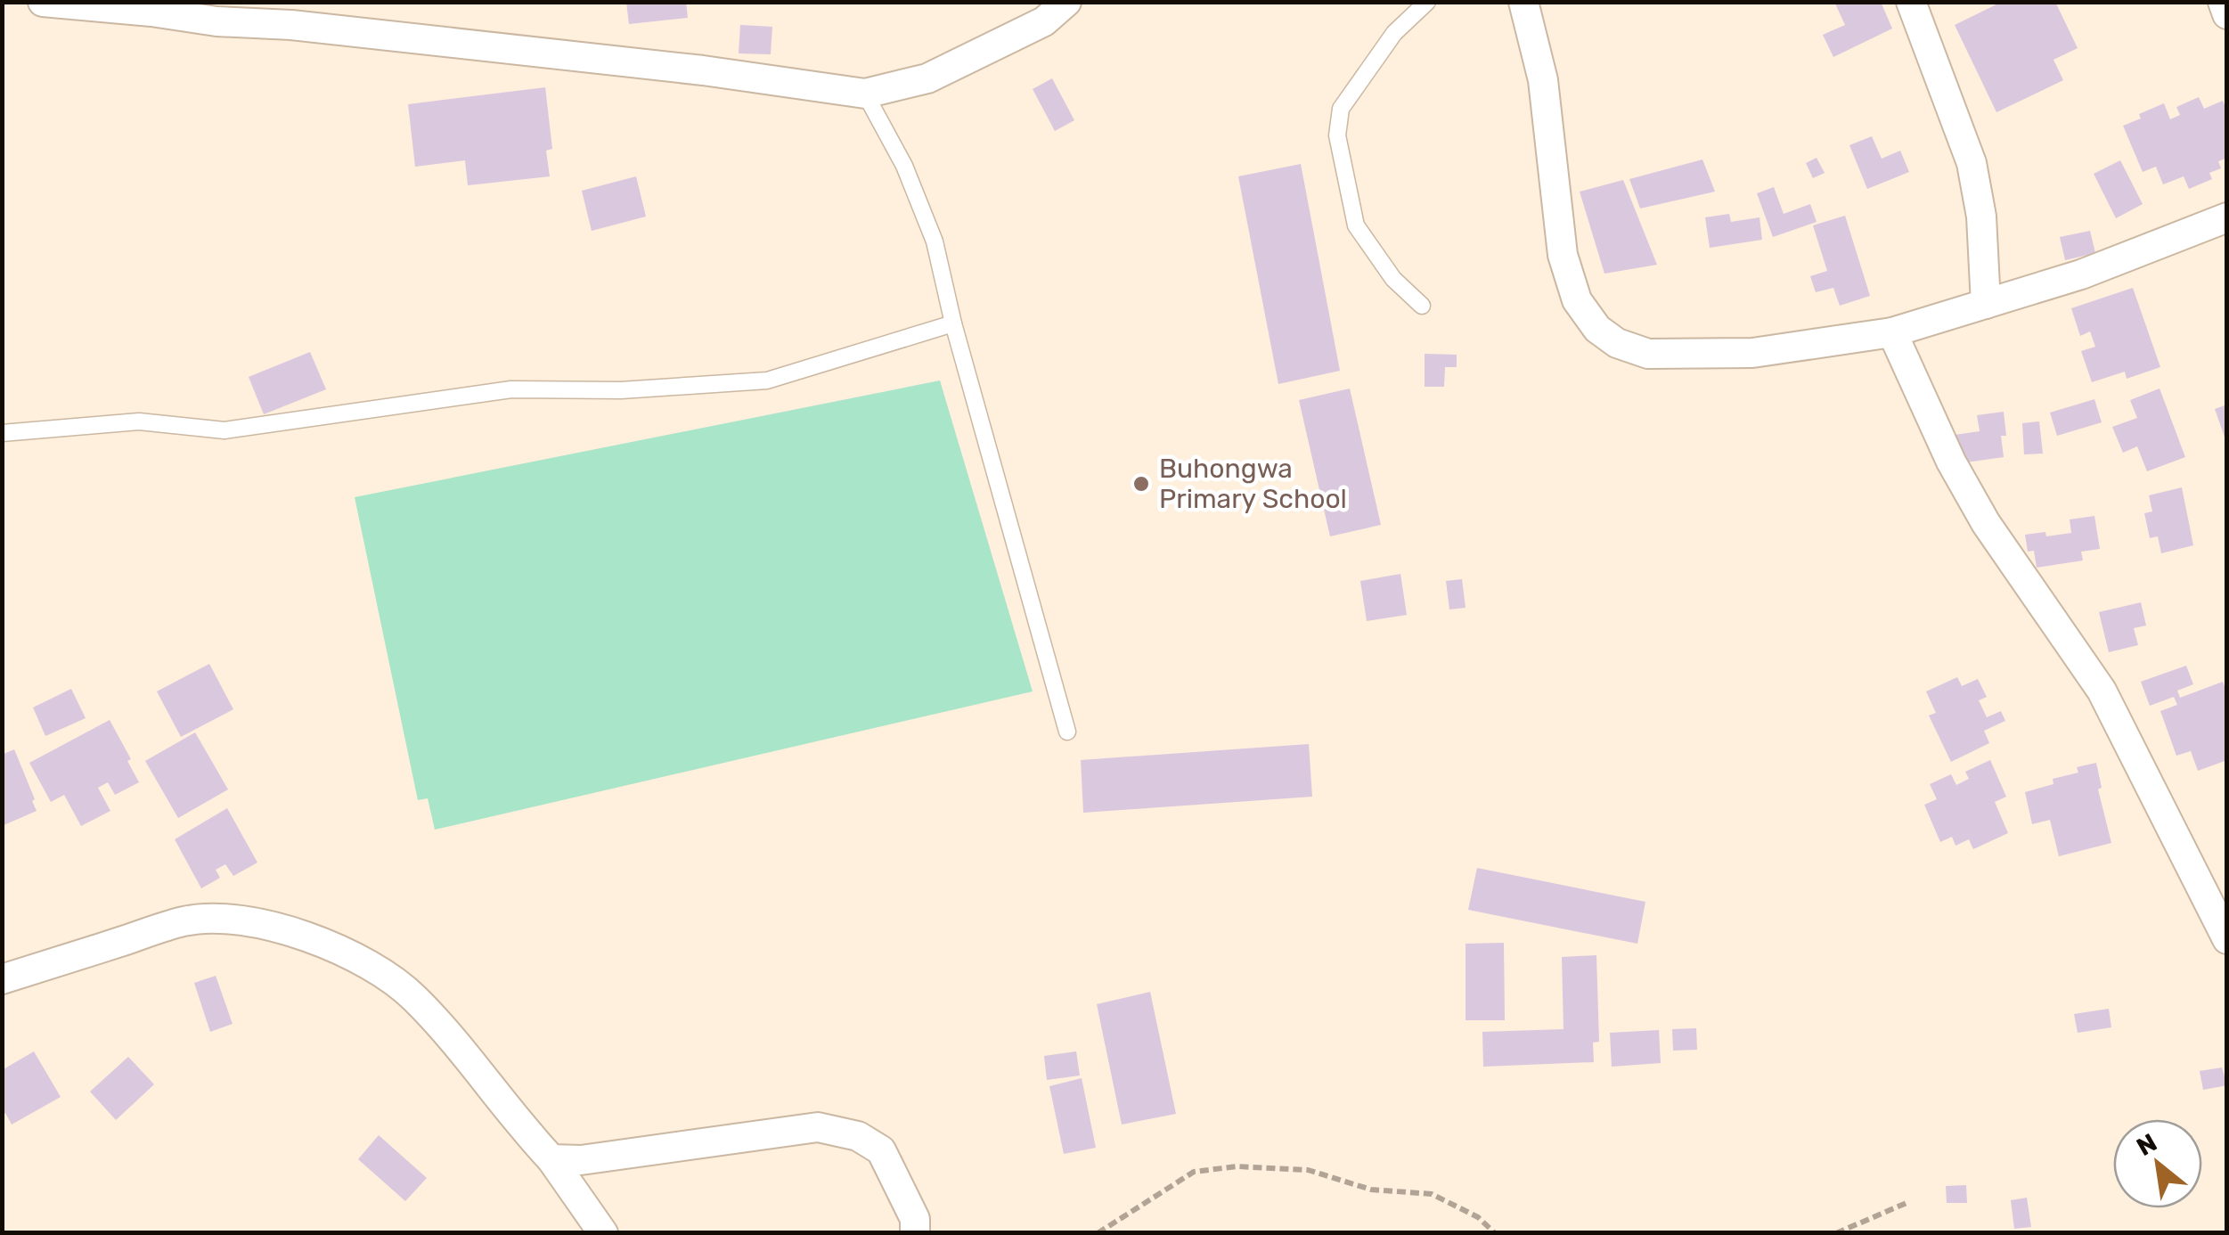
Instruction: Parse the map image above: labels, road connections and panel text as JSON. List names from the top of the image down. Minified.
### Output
{"places":["Buhongwa Primary School"],"north":"top left"}
